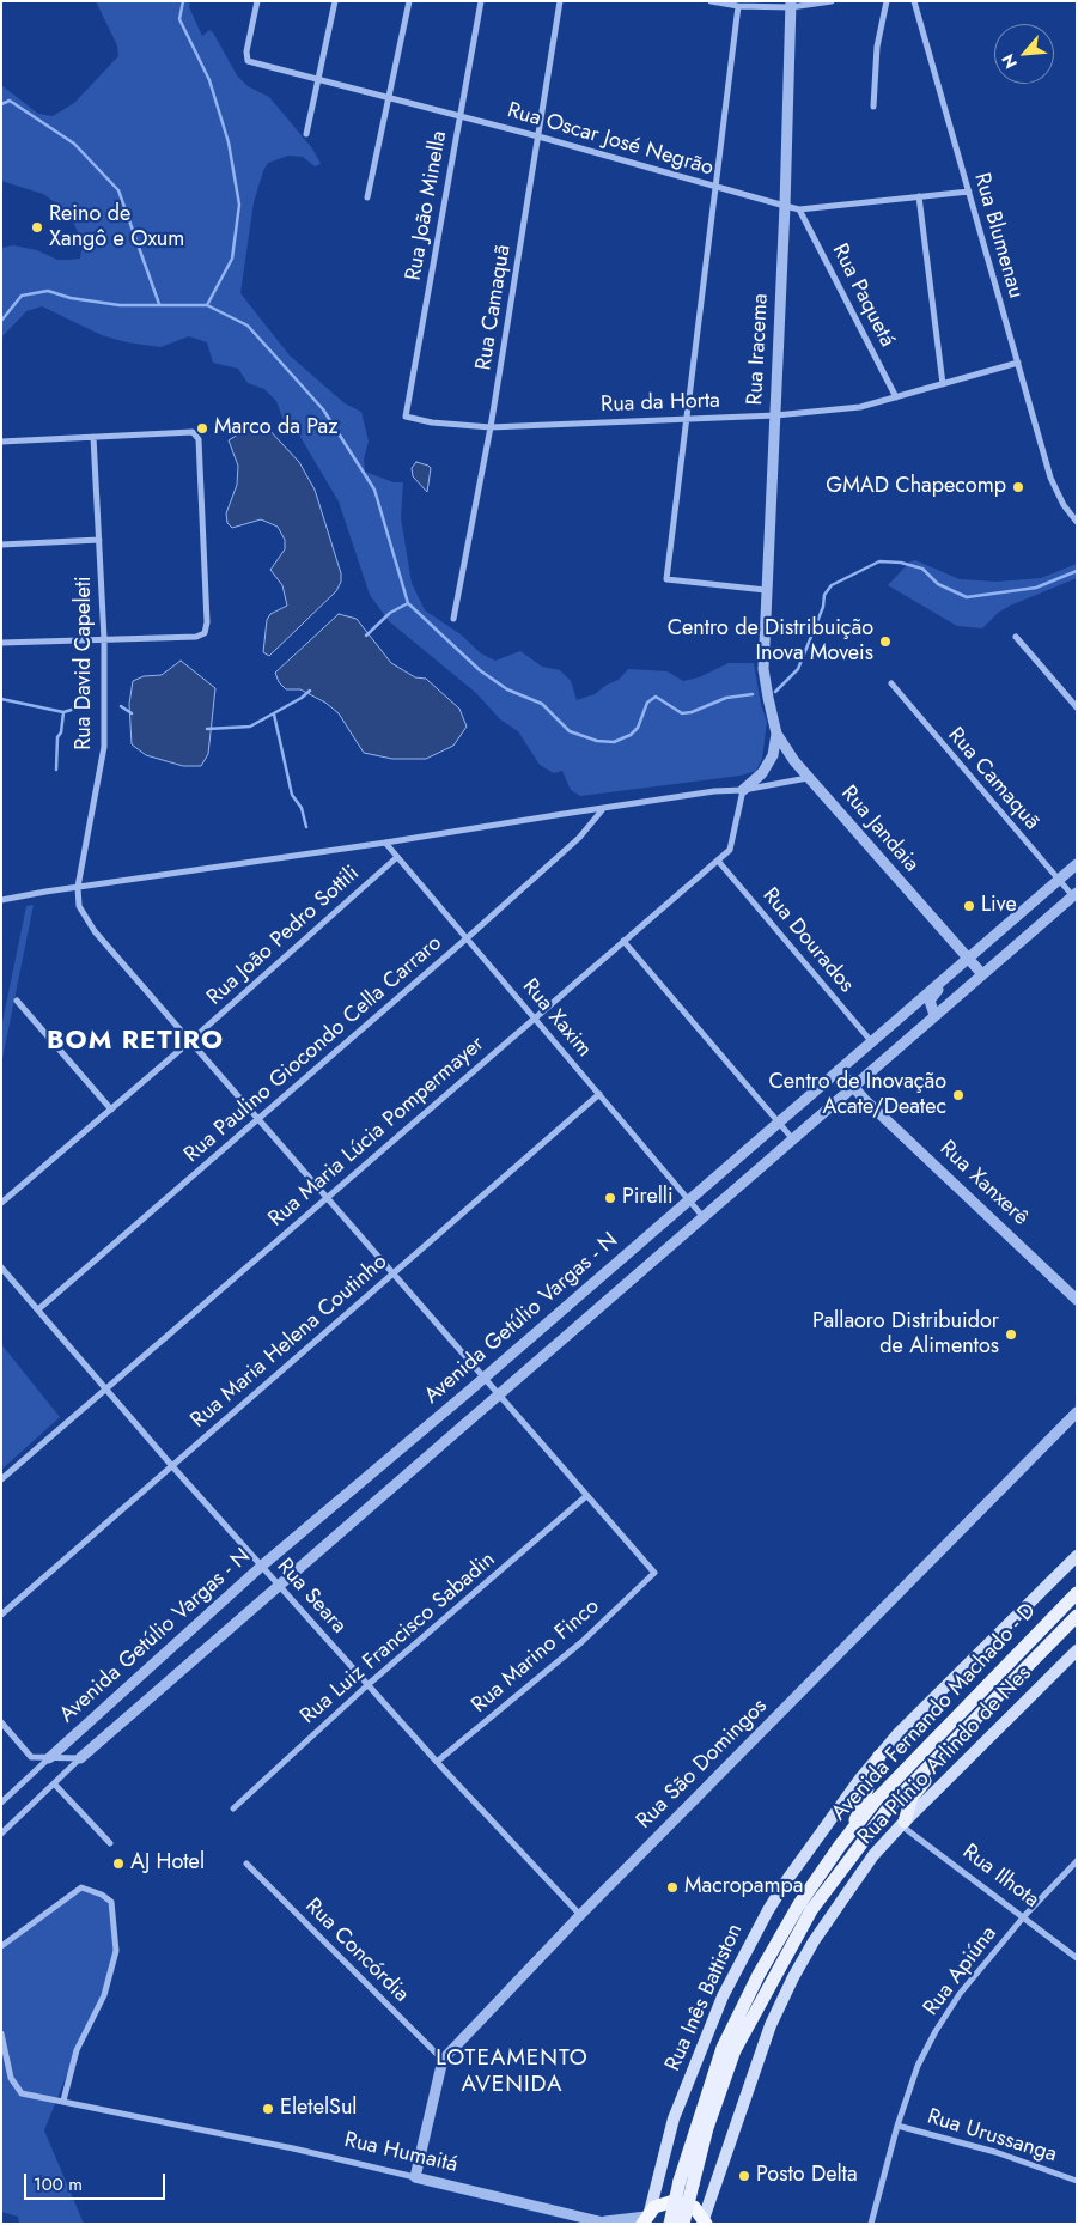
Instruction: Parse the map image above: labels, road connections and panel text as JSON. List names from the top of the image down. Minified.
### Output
{"streets":{"main road":["Avenida Fernando Machado - D","Rua Plínio Arlindo de Nes","Rua Inês Battiston"],"street":["Rua Oscar José Negrão","Rua João Minella","Rua Blumenau","Rua Paquetá","Rua Camaquã","Rua Iracema","Rua da Horta","Rua David Capeleti","Rua Jandaia","Rua João Pedro Sottili","Rua Dourados","Rua Xaxim","Rua Paulino Giocondo Cella Carraro","Rua Maria Lúcia Pompermayer","Rua Xanxerê","Avenida Getúlio Vargas - N","Rua Maria Helena Coutinho","Rua Seara","Rua Luiz Francisco Sabadin","Rua Marino Finco","Rua São Domingos","Rua Ilhota","Rua Concórdia","Rua Apiúna","Rua Urussanga","Rua Humaitá"]},"crossings":[["Rua Oscar José Negrão","Rua João Minella"],["Rua Oscar José Negrão","Rua Blumenau"],["Rua Oscar José Negrão","Rua Paquetá"],["Rua Oscar José Negrão","Rua Camaquã"],["Rua Oscar José Negrão","Rua Iracema"],["Rua João Minella","Rua da Horta"],["Rua Blumenau","Rua da Horta"],["Rua Paquetá","Rua da Horta"],["Rua Camaquã","Rua da Horta"],["Rua Camaquã","Avenida Getúlio Vargas - N"],["Rua Iracema","Rua da Horta"],["Rua Iracema","Rua Jandaia"],["Rua Jandaia","Avenida Getúlio Vargas - N"],["Rua João Pedro Sottili","Rua Xaxim"],["Rua Dourados","Rua Maria Lúcia Pompermayer"],["Rua Dourados","Avenida Getúlio Vargas - N"],["Rua Xaxim","Rua Paulino Giocondo Cella Carraro"],["Rua Xaxim","Rua Maria Lúcia Pompermayer"],["Rua Xaxim","Avenida Getúlio Vargas - N"],["Rua Xaxim","Rua Maria Helena Coutinho"],["Rua Paulino Giocondo Cella Carraro","Rua Seara"],["Rua Maria Lúcia Pompermayer","Rua Seara"],["Rua Xanxerê","Avenida Getúlio Vargas - N"],["Avenida Getúlio Vargas - N","Rua Seara"],["Rua Maria Helena Coutinho","Rua Seara"],["Rua Seara","Rua Luiz Francisco Sabadin"],["Rua Seara","Rua Marino Finco"],["Rua Seara","Rua São Domingos"],["Rua Luiz Francisco Sabadin","Rua Marino Finco"],["Rua Plínio Arlindo de Nes","Rua Ilhota"],["Rua São Domingos","Rua Concórdia"],["Rua Ilhota","Rua Apiúna"],["Rua Apiúna","Rua Urussanga"],["Rua Inês Battiston","Rua Humaitá"]],"districts":["BOM RETIRO","LOTEAMENTO AVENIDA"],"places":["Reino de Xangô e Oxum","Marco da Paz","GMAD Chapecomp","Centro de Distribuição Inova Moveis","Live","Centro de Inovação Acate/Deatec","Pirelli","Pallaoro Distribuidor de Alimentos","AJ Hotel","Macropampa","EletelSul","Posto Delta"],"scale_bar":"100 m","north":"bottom left"}
